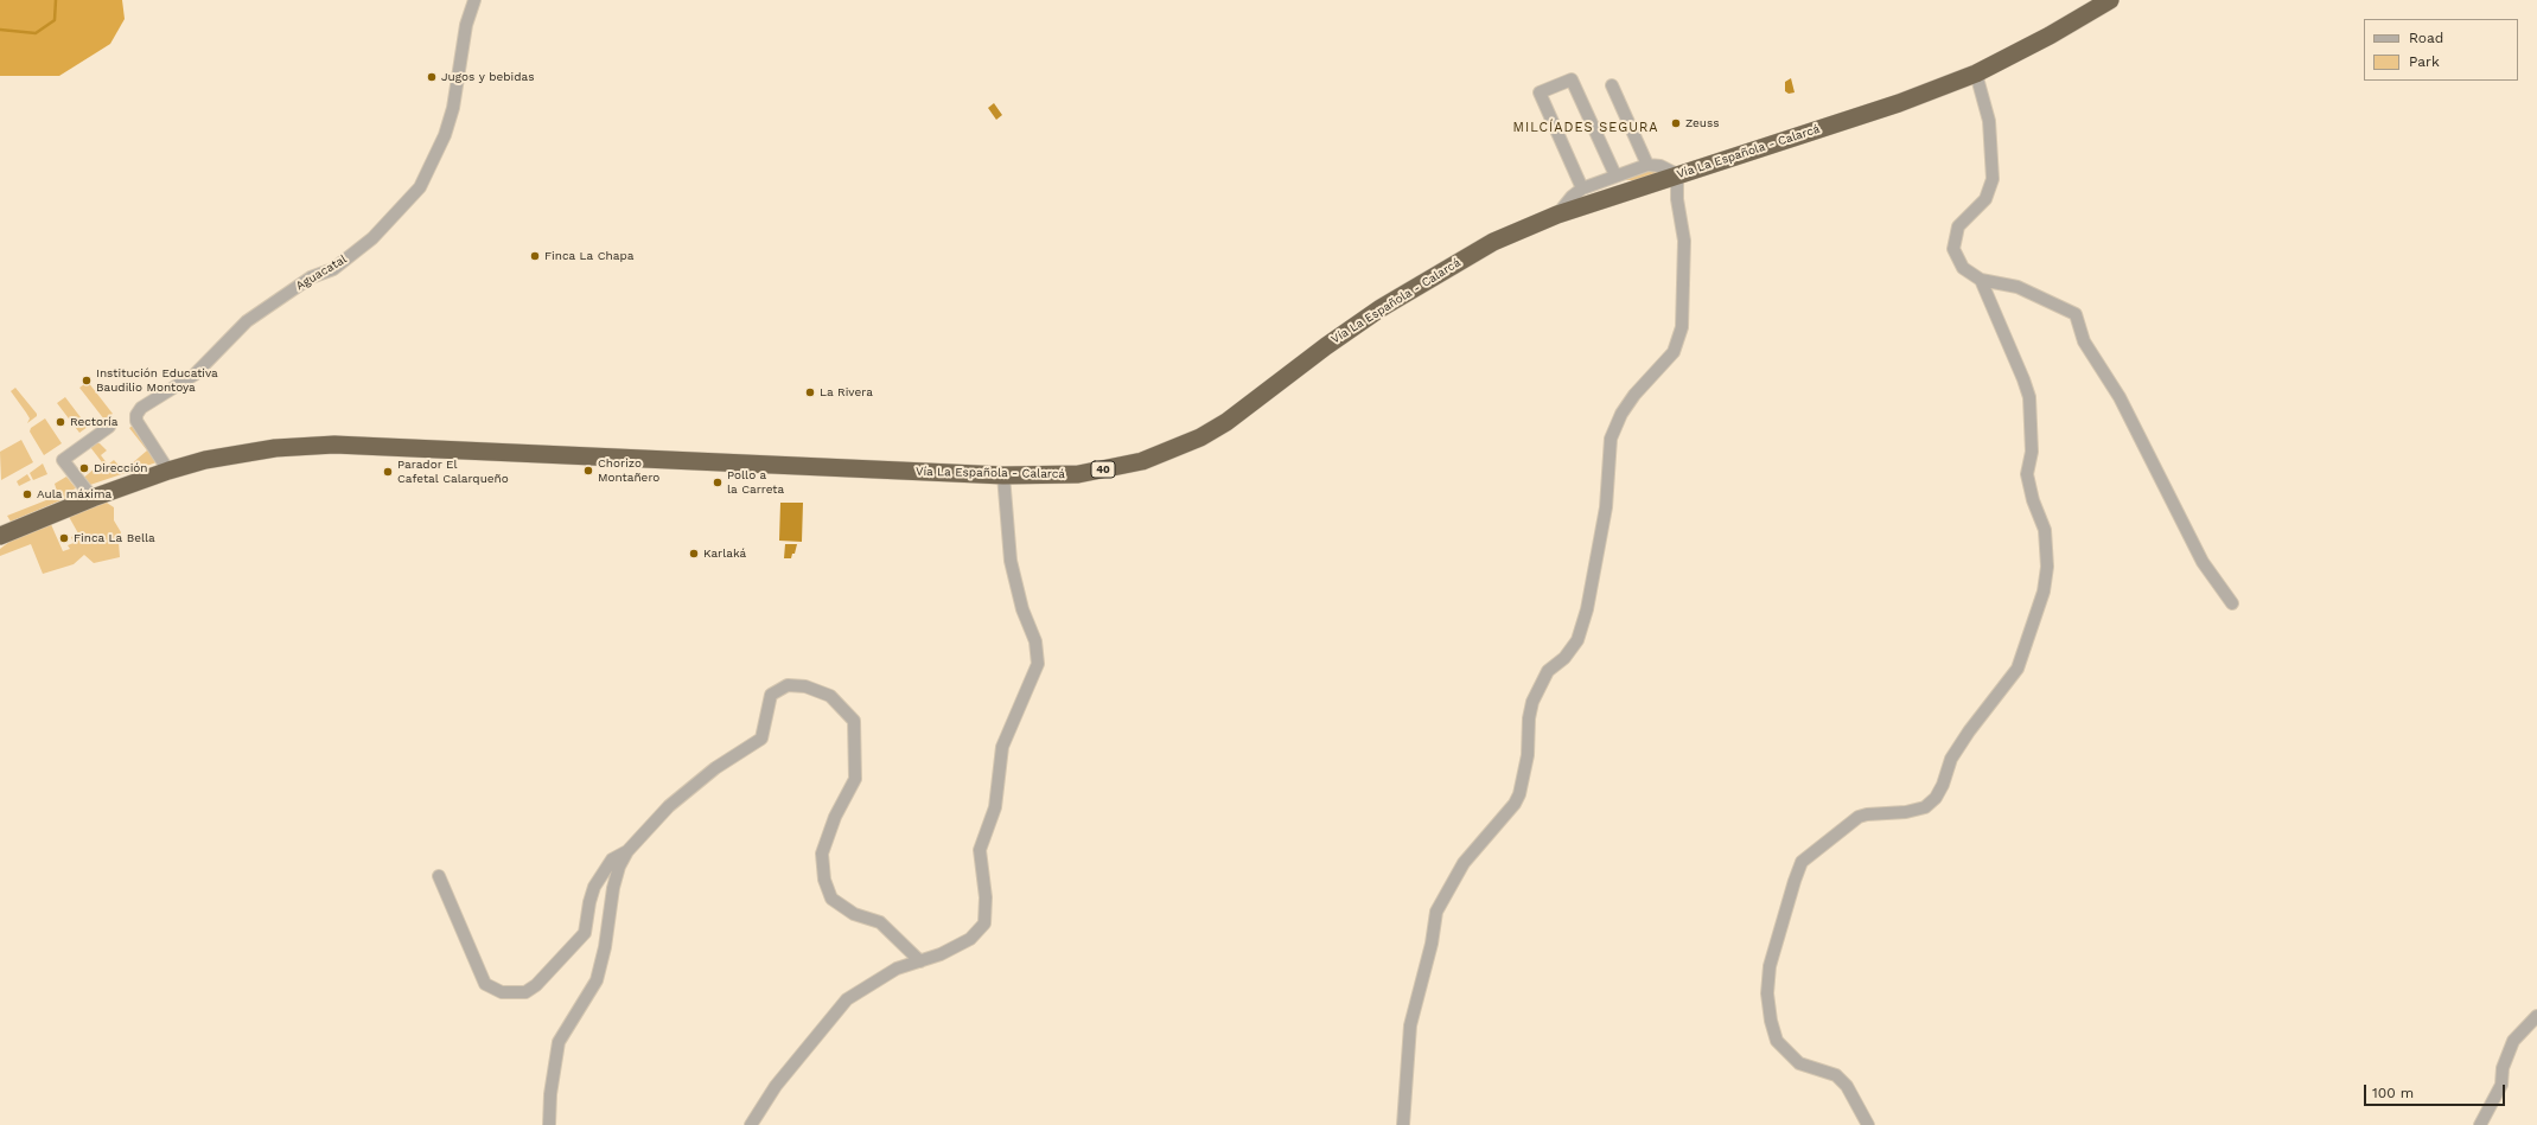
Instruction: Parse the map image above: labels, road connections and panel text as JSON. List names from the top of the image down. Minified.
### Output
{"streets":{"highway":["Vía La Española - Calarcá","40"],"street":["Aguacatal"]},"crossings":[["Vía La Española - Calarcá","Aguacatal"]],"districts":["MILCÍADES SEGURA"],"places":["Jugos y bebidas","Zeuss","Finca La Chapa","Institución Educativa Baudilio Montoya","La Rivera","Rectoría","Dirección","Chorizo Montañero","Parador El Cafetal Calarqueño","Pollo a la Carreta","Aula máxima","Finca La Bella","Karlaká"],"legend":["Road","Park"],"scale_bar":"100 m"}
